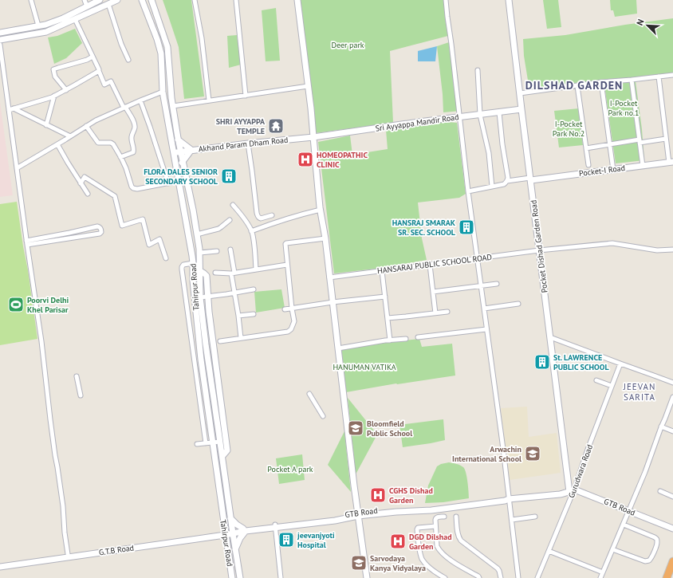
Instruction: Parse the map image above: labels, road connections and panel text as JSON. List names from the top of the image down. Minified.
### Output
{"streets":{"street":["Sri Ayyappa Mandir Road","Akhand Param Dham Road","Pocket-I Road","Pocket Dishad Garden Road","HANSARAJ PUBLIC SCHOOL ROAD","Tahirpur Road","Gurudwara Road","GTB Road","G.T.B Road"]},"crossings":[["Sri Ayyappa Mandir Road","Akhand Param Dham Road"],["Sri Ayyappa Mandir Road","Pocket Dishad Garden Road"],["Akhand Param Dham Road","Tahirpur Road"],["Pocket-I Road","Pocket Dishad Garden Road"],["Pocket Dishad Garden Road","HANSARAJ PUBLIC SCHOOL ROAD"],["Pocket Dishad Garden Road","Gurudwara Road"],["Pocket Dishad Garden Road","GTB Road"],["Tahirpur Road","GTB Road"],["Tahirpur Road","G.T.B Road"],["Gurudwara Road","GTB Road"],["GTB Road","G.T.B Road"]],"districts":["DILSHAD GARDEN","JEEVAN SARITA"],"parks":["Deer park","I-Pocket Park no.1","I-Pocket Park No.2","HANUMAN VATIKA","Pocket A park"],"places":{"temple":["SHRI AYYAPPA TEMPLE"],"hospital":["HOMEOPATHIC CLINIC","CGHS Dishad Garden","DGD Dilshad Garden"],"building":["FLORA DALES SENIOR SECONDARY SCHOOL","HANSRAJ SMARAK SR. SEC. SCHOOL","St. LAWRENCE PUBLIC SCHOOL","jeevanjyoti Hospital"],"sports":["Poorvi Delhi Khel Parisar"],"school or university":["Bloomfield Public School","Arwachin International School","Sarvodaya Kanya Vidyalaya"]},"north":"top left"}
